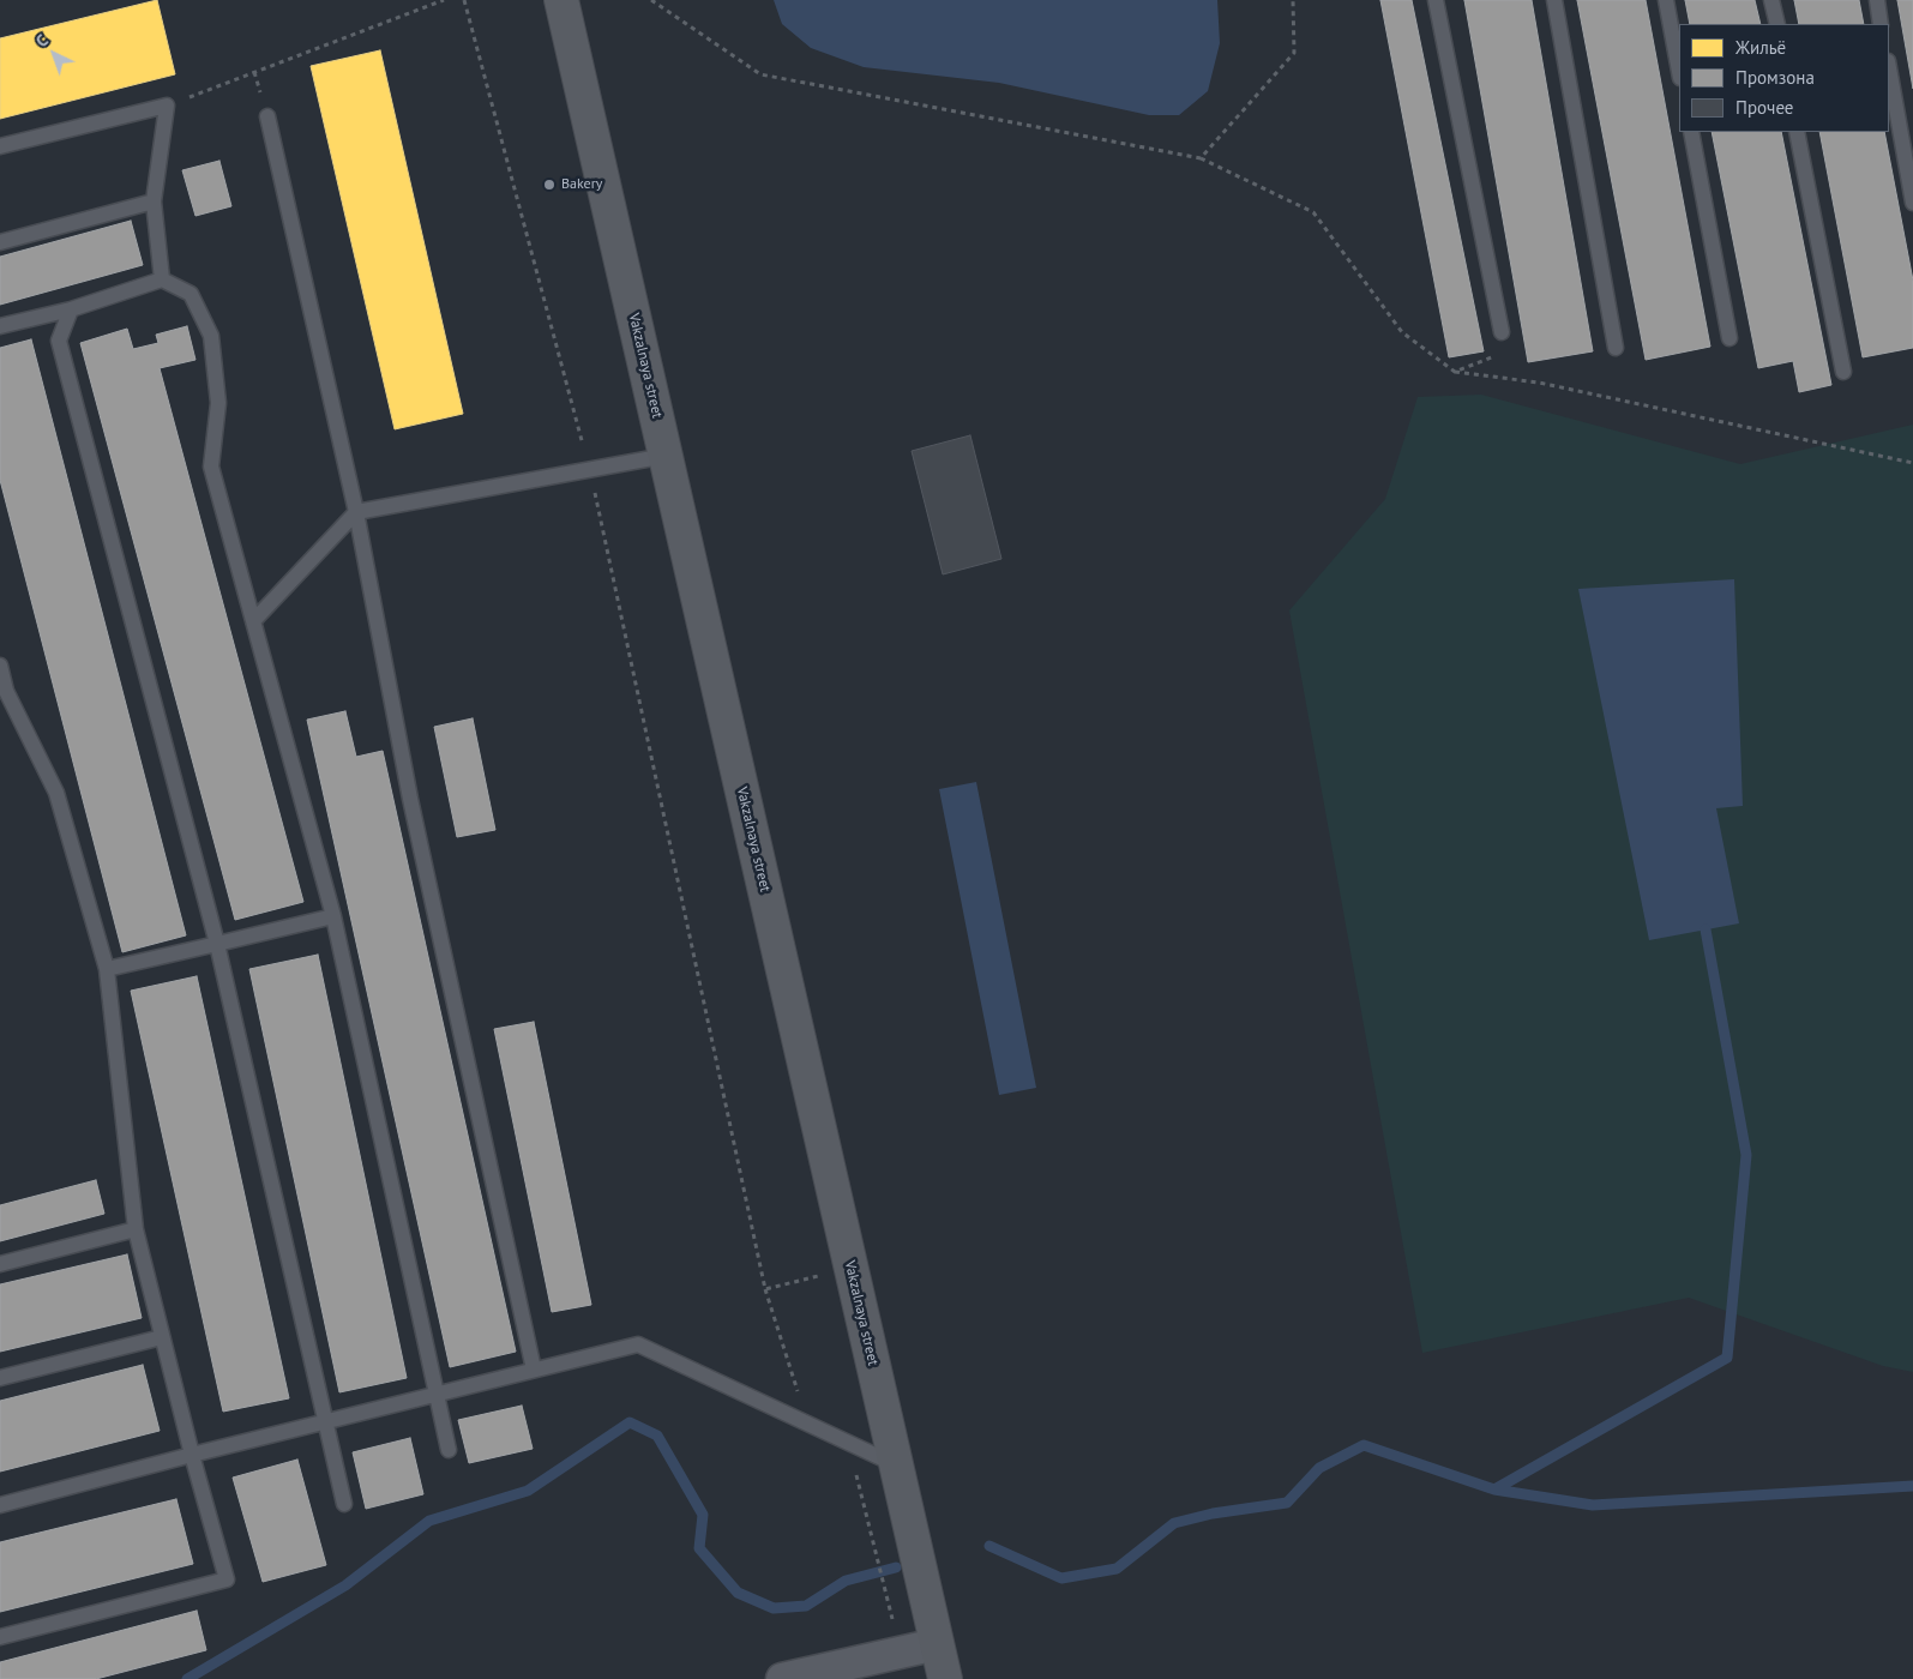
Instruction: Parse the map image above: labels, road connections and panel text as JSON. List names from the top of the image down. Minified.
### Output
{"streets":{"main road":["Vakzalnaya street"]},"places":["Bakery"],"legend":["Жильё","Промзона","Прочее"],"north":"top left"}
